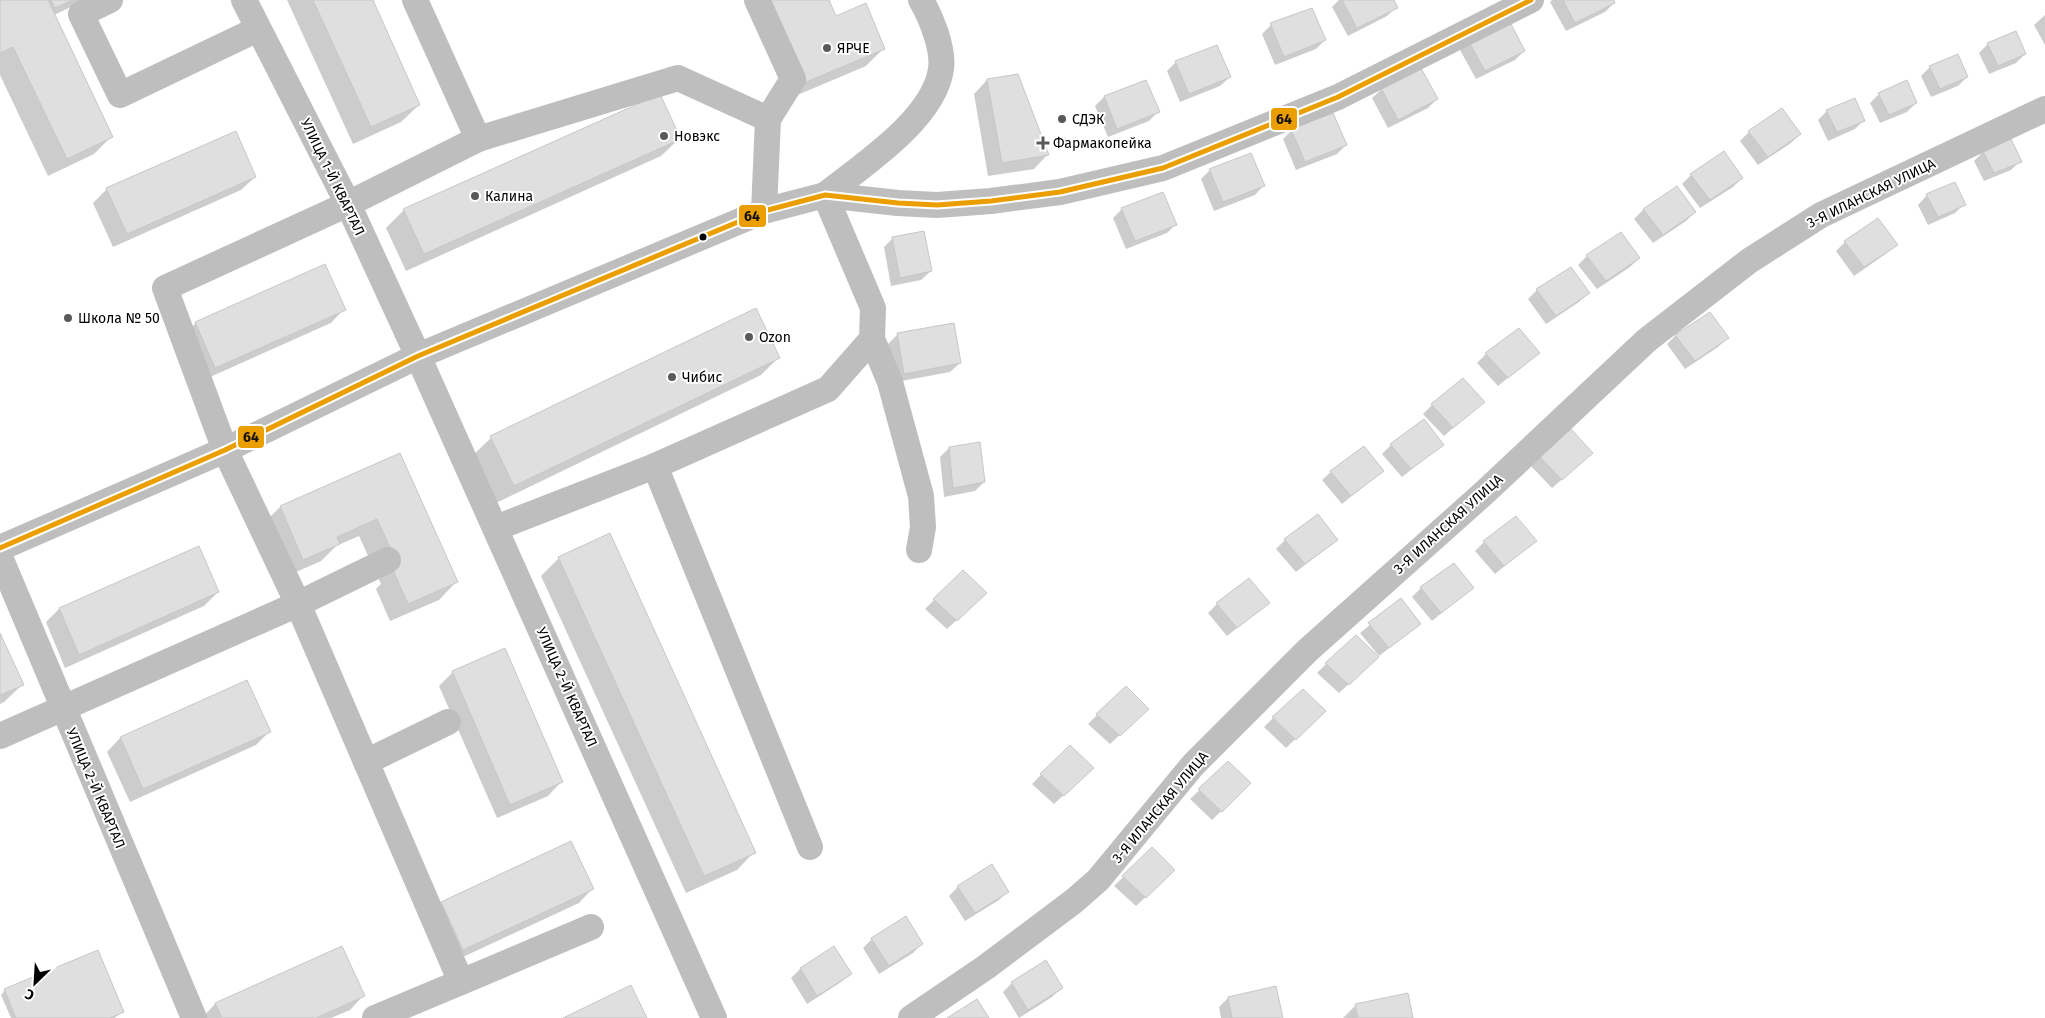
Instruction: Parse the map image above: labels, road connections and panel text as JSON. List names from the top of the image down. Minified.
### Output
{"streets":{"street":["УЛИЦА 1-Й КВАРТАЛ","3-Я ИЛАНСКАЯ УЛИЦА","УЛИЦА 2-Й КВАРТАЛ"]},"crossings":[["УЛИЦА 1-Й КВАРТАЛ","УЛИЦА 2-Й КВАРТАЛ"]],"places":{"other":["ЯРЧЕ","СДЭК","Новэкс","Калина","Школа № 50","Ozon","Чибис"],"health":["Фармакопейка"]},"lines":["transit line 64"],"north":"bottom left"}
